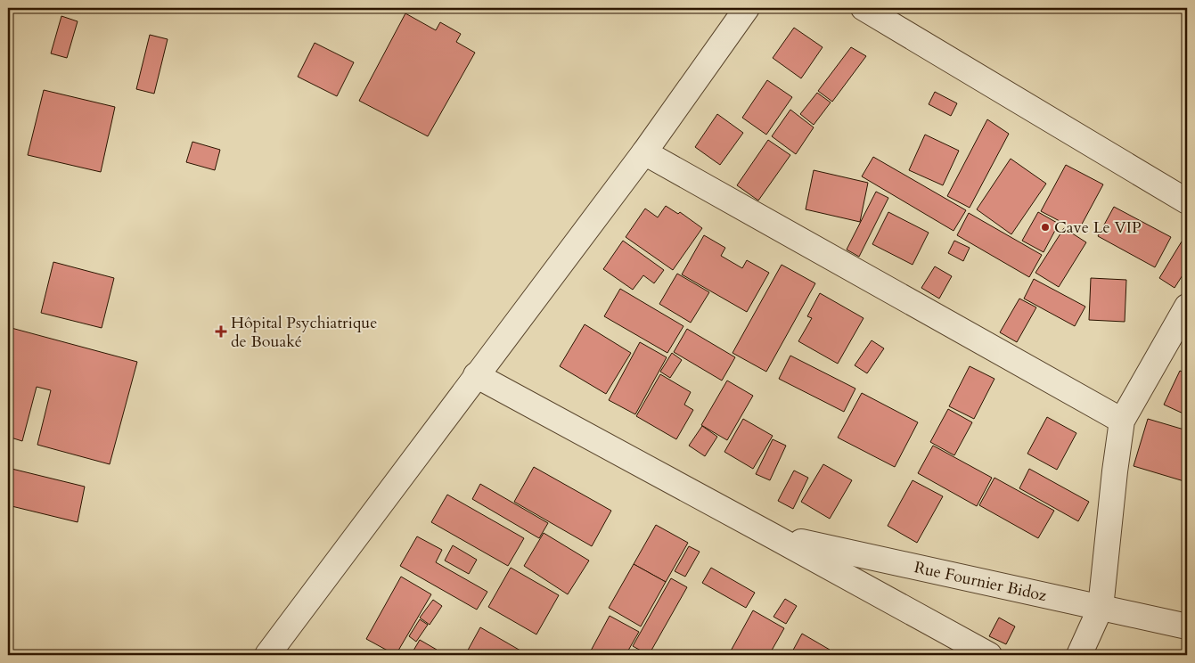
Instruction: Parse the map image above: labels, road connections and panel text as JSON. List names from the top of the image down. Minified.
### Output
{"streets":{"street":["Rue Fournier Bidoz"]},"places":{"other":["Cave Le VIP"],"health":["Hôpital Psychiatrique de Bouaké"]}}
